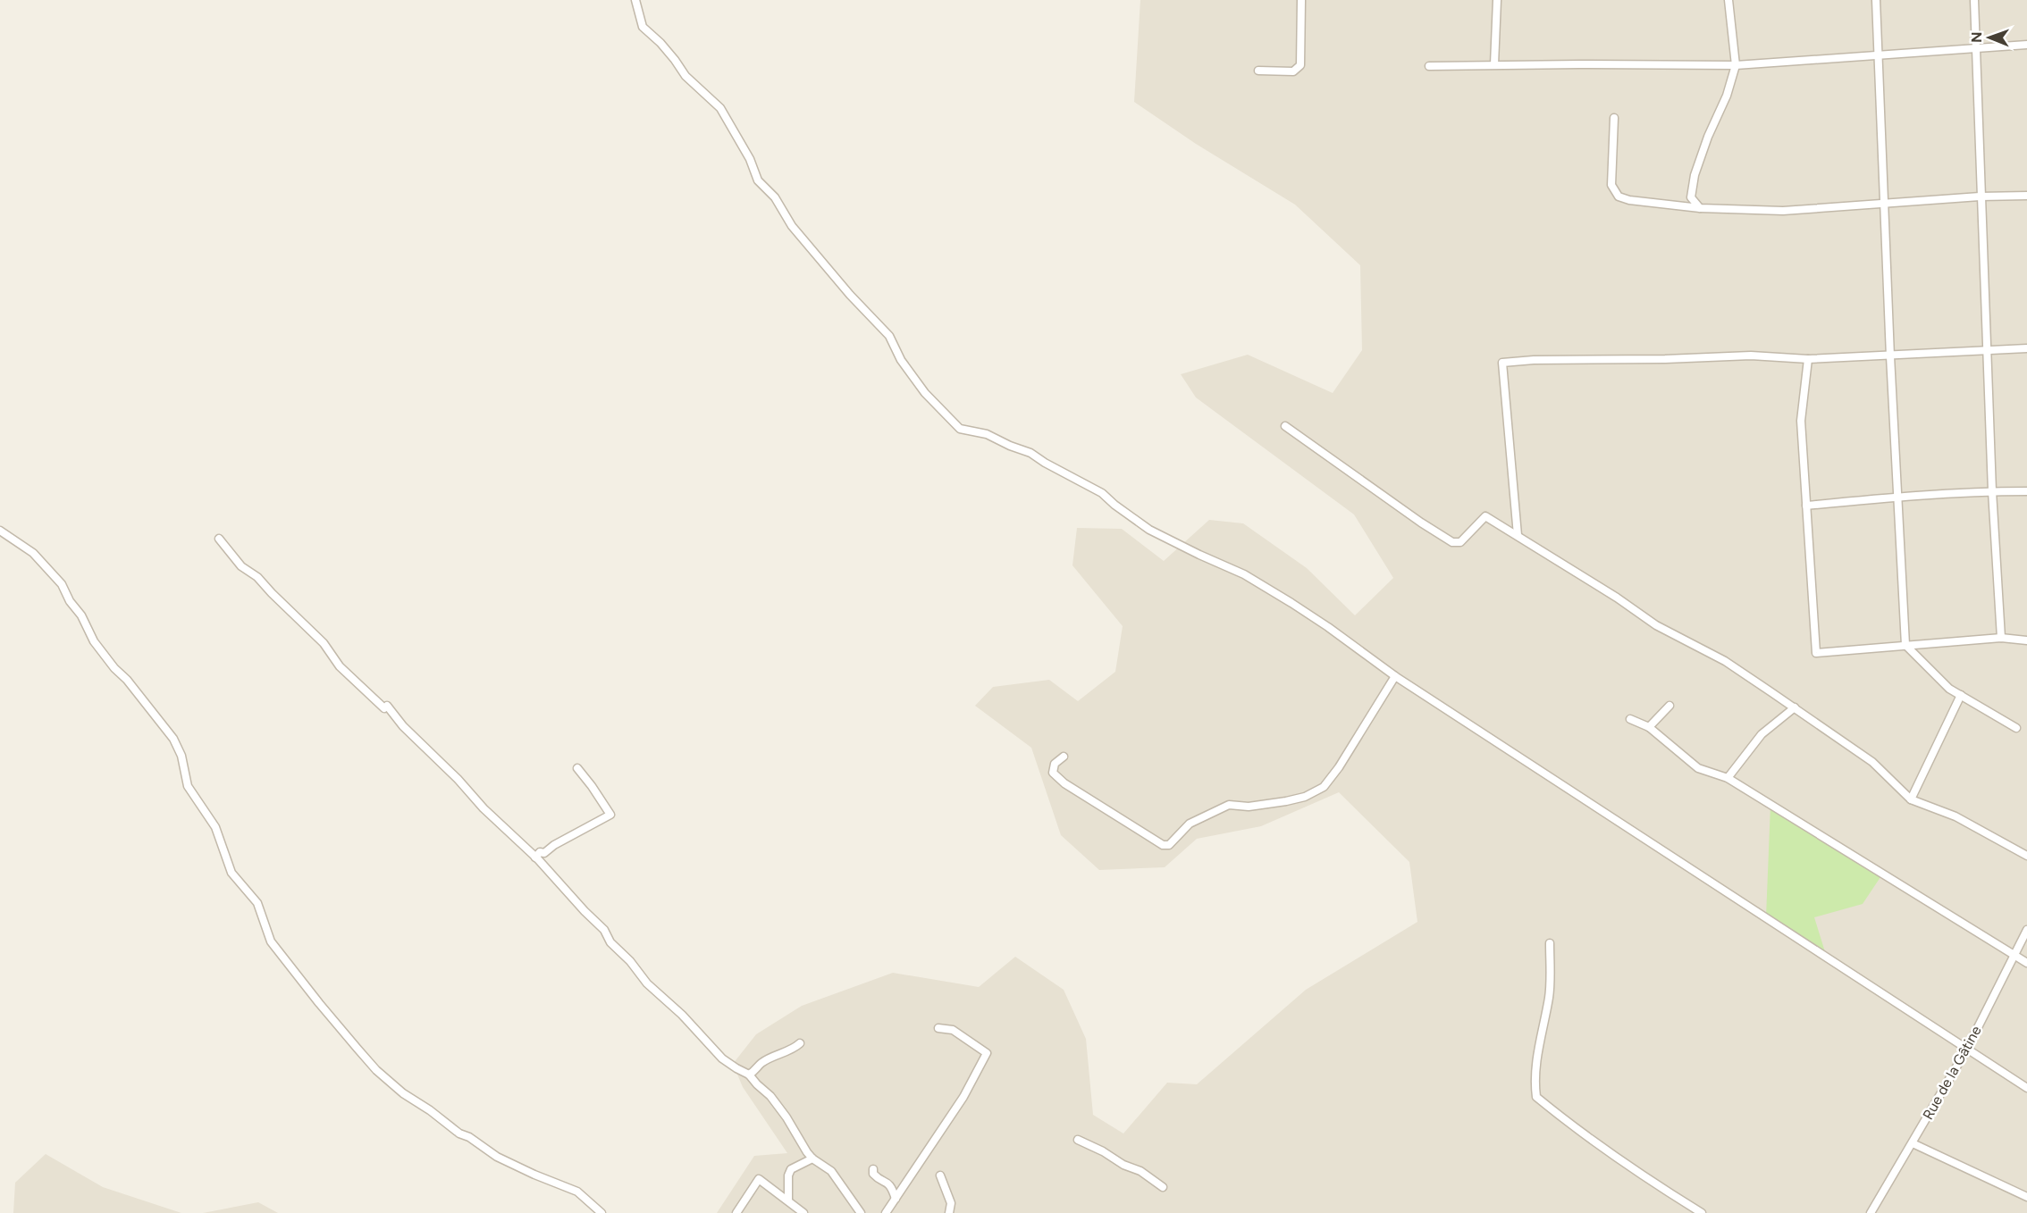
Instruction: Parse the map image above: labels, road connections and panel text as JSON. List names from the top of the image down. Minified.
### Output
{"streets":{"street":["Rue de la Gâtine"]},"north":"left"}
